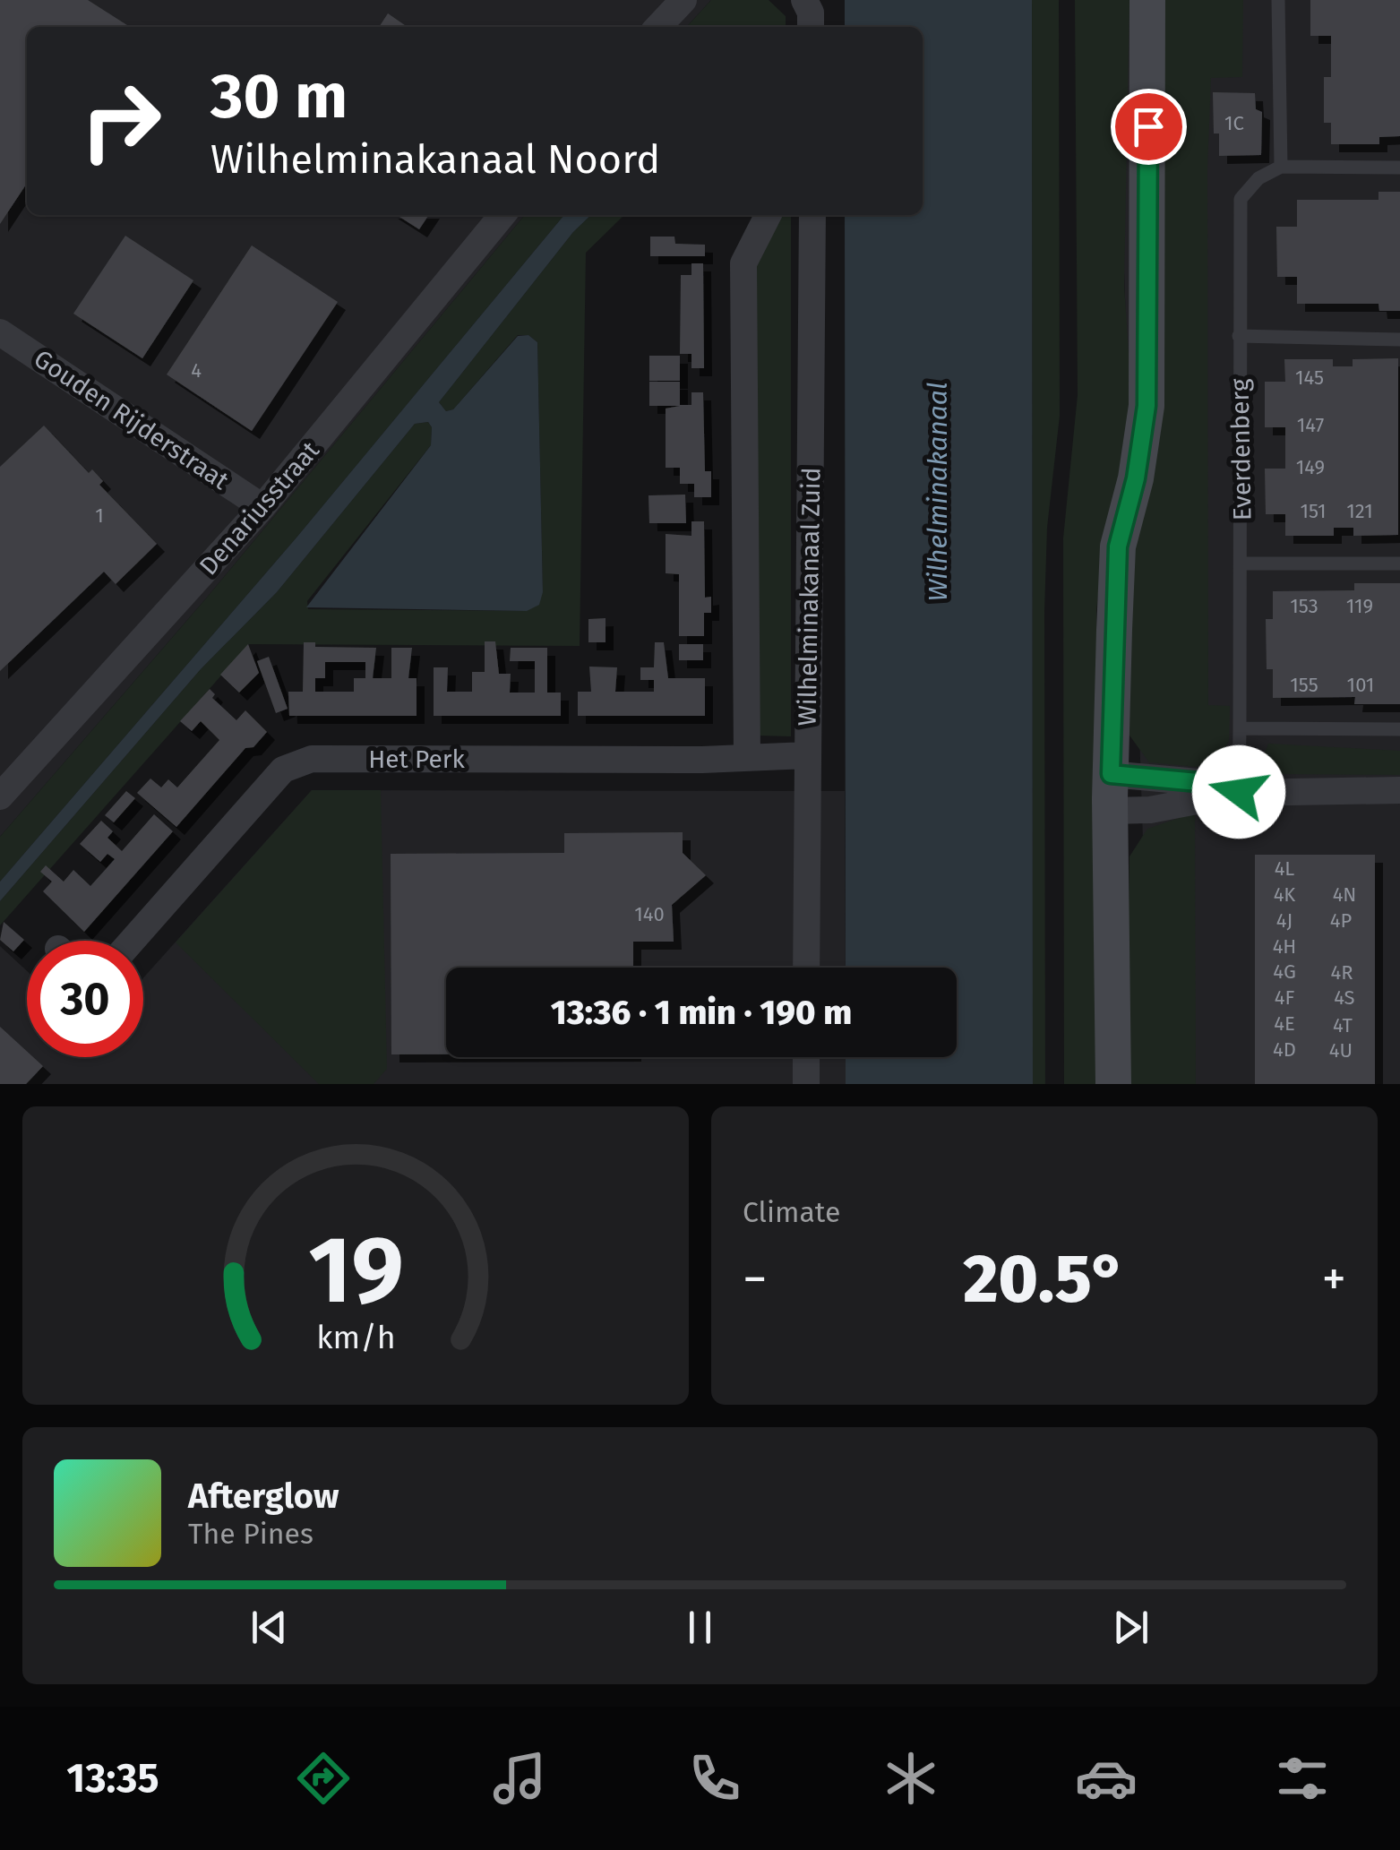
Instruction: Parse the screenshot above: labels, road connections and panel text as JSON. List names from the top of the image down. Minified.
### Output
{"streets":{"street":["Gouden Rijderstraat","Denariusstraat","Wilhelminakanaal Zuid","Het Perk"],"lane":["Everdenberg"]},"crossings":[["Gouden Rijderstraat","Denariusstraat"],["Wilhelminakanaal Zuid","Het Perk"]],"water":["Wilhelminakanaal"],"house_numbers":["1C","4","145","147","149","151","121","1","153","119","155","101","4L","4K","4N","140","4J","4P","4H","4G","4R","4F","4S","4E","4T","4D","4U"],"page":{"turn":["30 m","Wilhelminakanaal Noord"],"limit":"30","trip":"13:36 · 1 min · 190 m","tile":"Climate","heat":["−","20.5°","+"],"song":["Afterglow","The Pines"],"tabs":"13:35","gauge":["19","km/h"]}}
